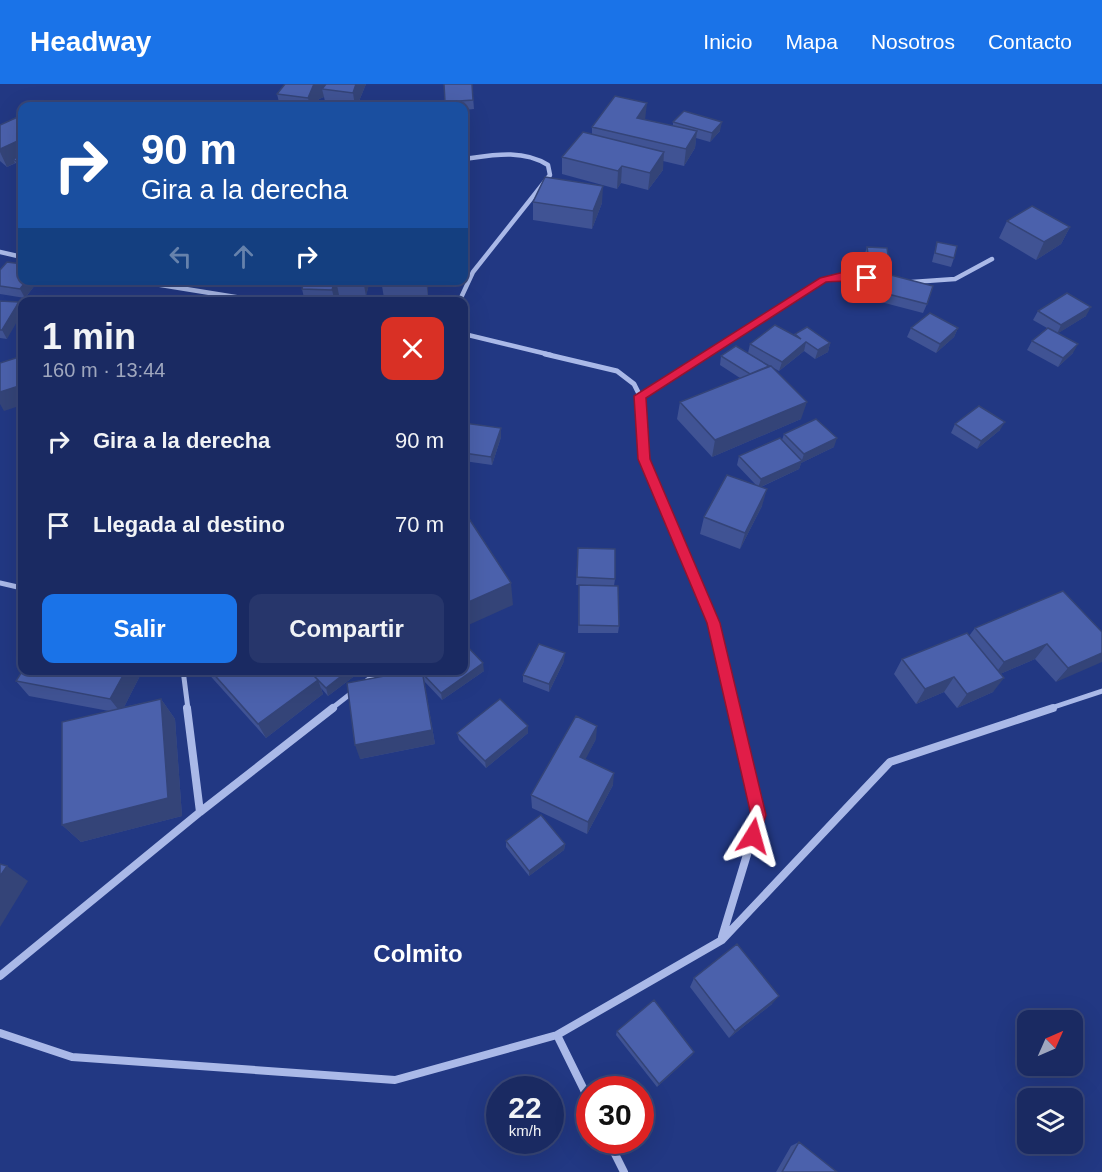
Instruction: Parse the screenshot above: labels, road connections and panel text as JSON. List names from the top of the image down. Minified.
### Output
{"districts":["Colmito"],"north":"top right","page":{"header":"Headway","nav":["Inicio","Mapa","Nosotros","Contacto"],"turn":["90 m","Gira a la derecha"],"heading":["1 min","160 m · 13:44"],"list":[{"name":"Gira a la derecha","value":"90 m"},{"name":"Llegada al destino","value":"70 m"}],"buttons":["Salir","Compartir"],"speed":"22 km/h","limit":"30"}}
